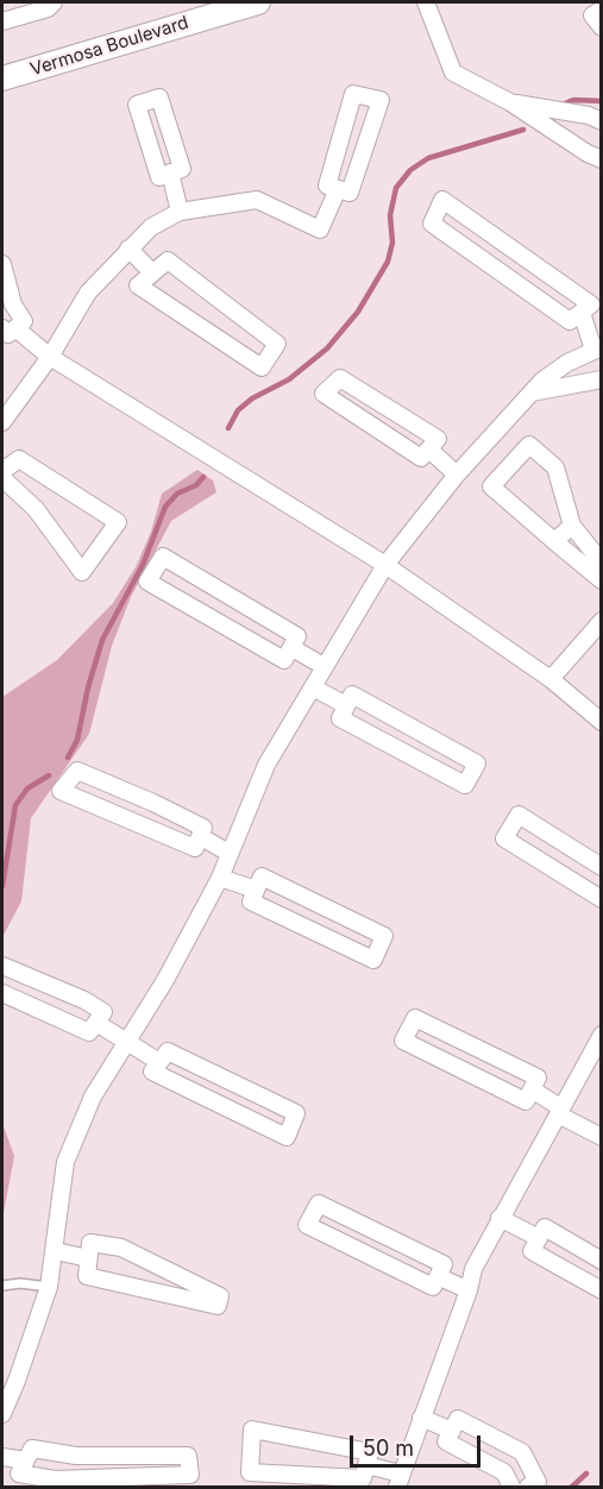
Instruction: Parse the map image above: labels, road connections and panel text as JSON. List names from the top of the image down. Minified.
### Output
{"streets":{"main road":["Vermosa Boulevard"]},"scale_bar":"50 m"}
